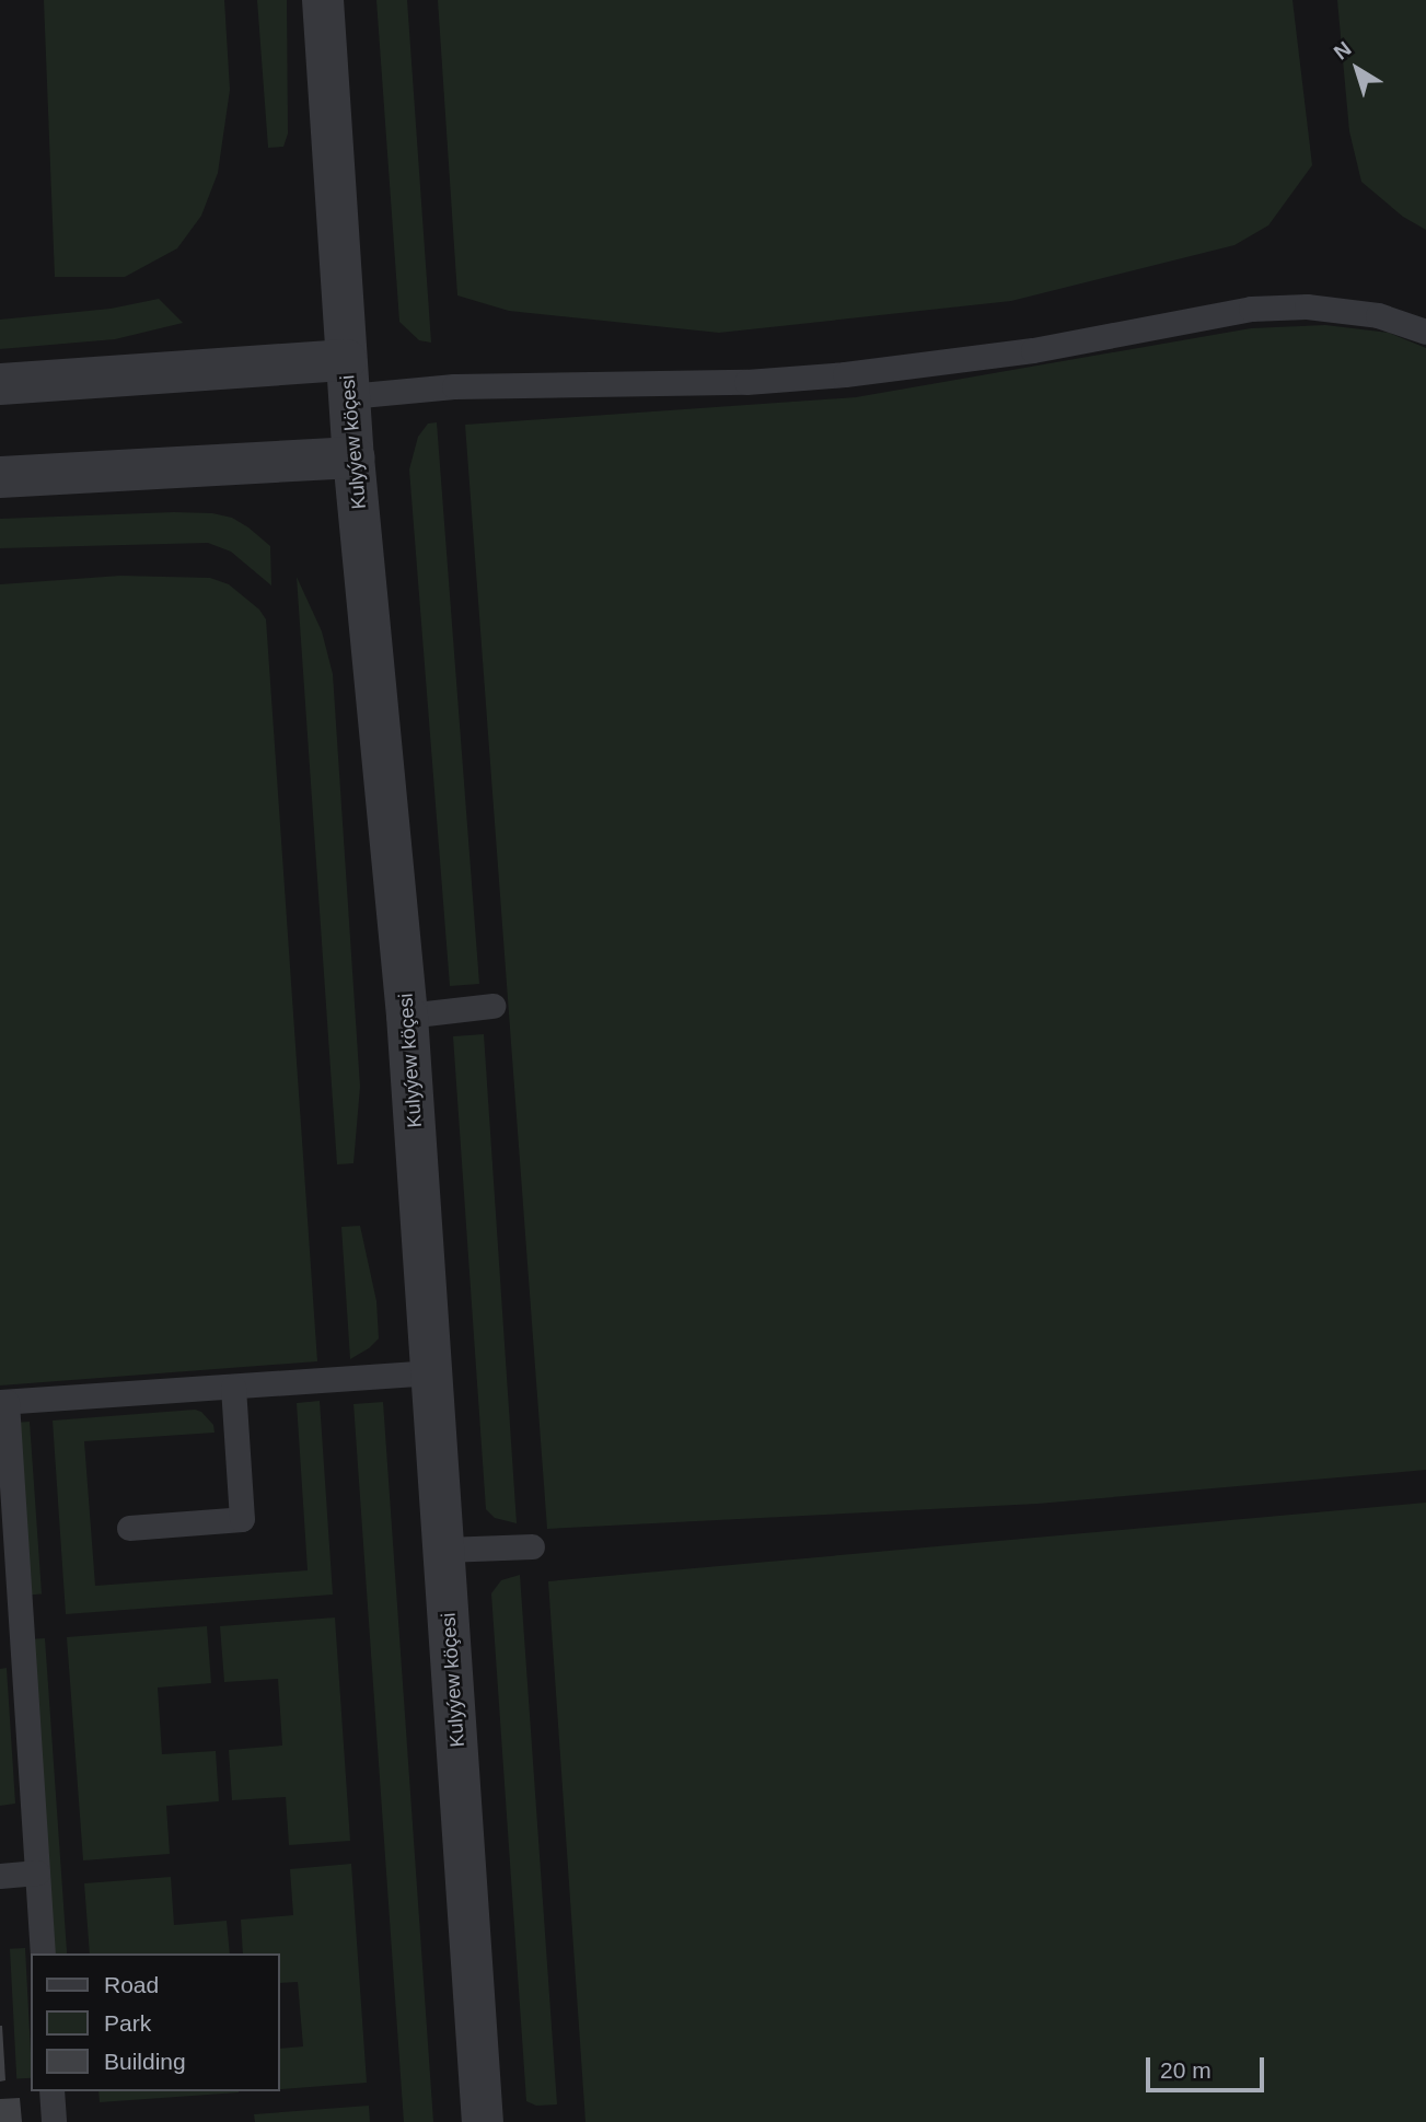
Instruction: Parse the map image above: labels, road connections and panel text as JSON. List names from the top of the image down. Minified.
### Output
{"streets":{"street":["Kulyýew köçesi"]},"legend":["Road","Park","Building"],"scale_bar":"20 m","north":"top left"}
